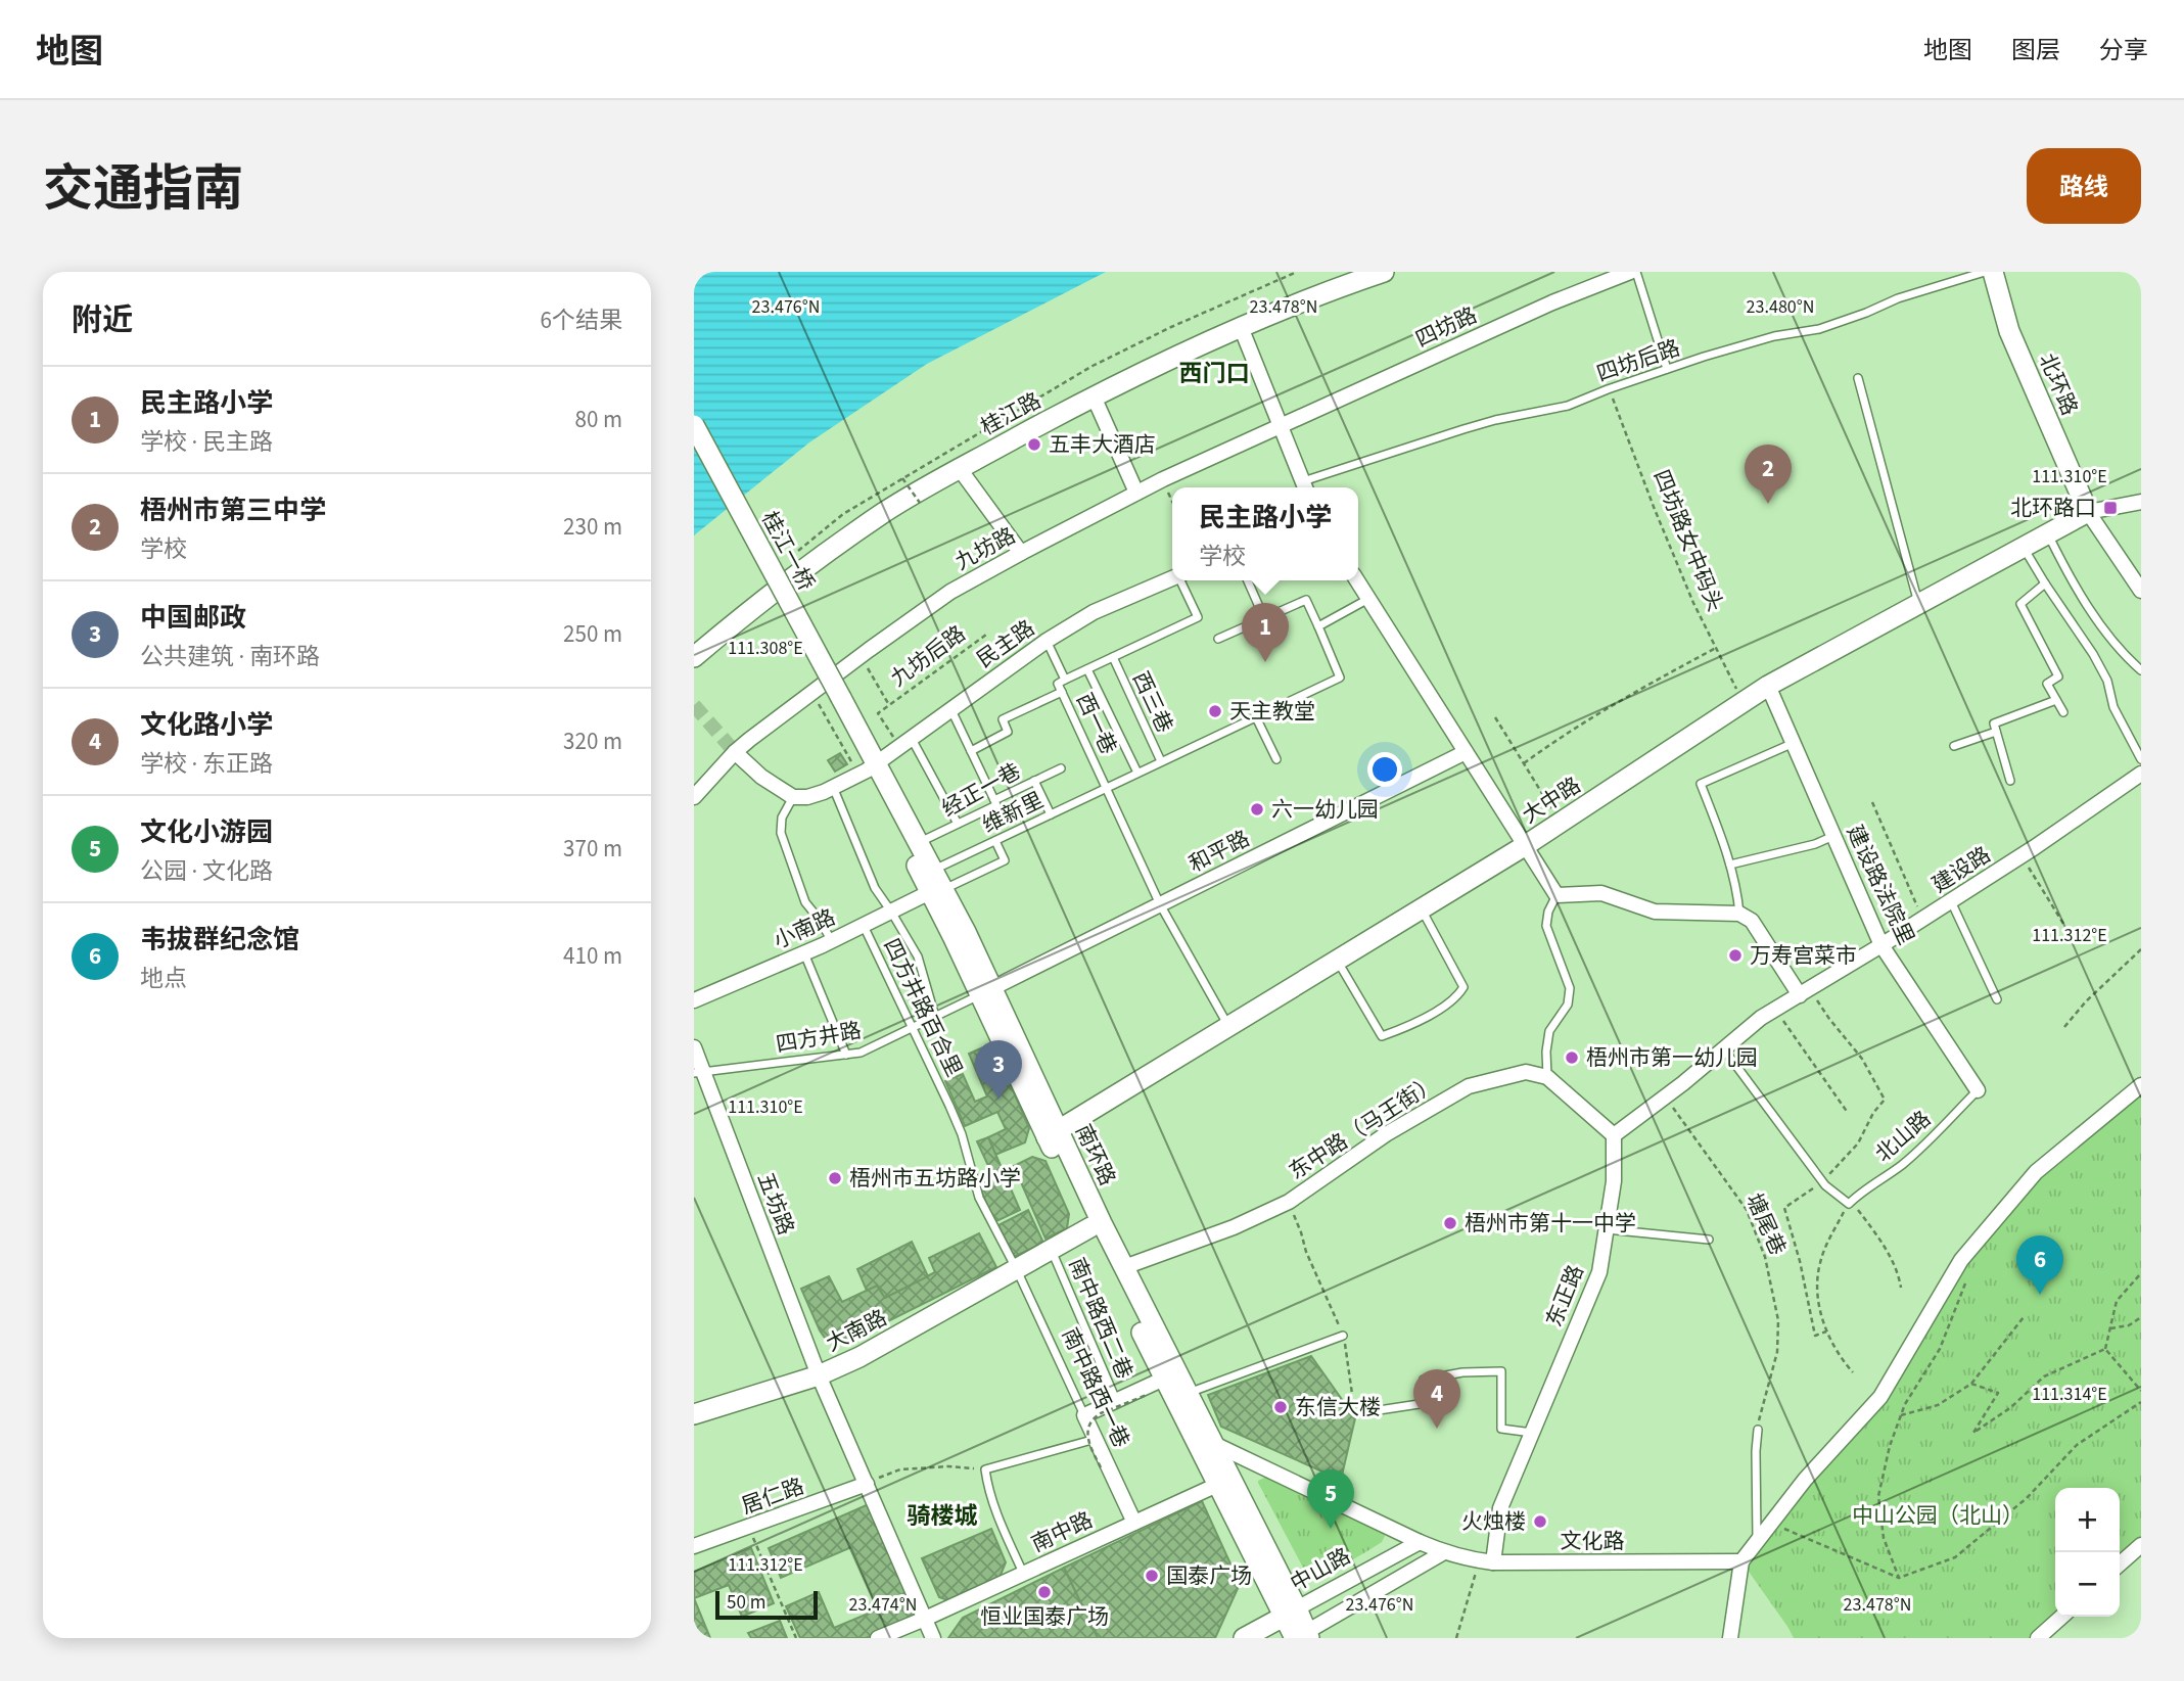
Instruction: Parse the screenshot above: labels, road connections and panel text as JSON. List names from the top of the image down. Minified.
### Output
{"streets":{"street":["四坊路","北环路","桂江路","九坊路","桂江一桥","民主路","大中路","和平路","建设路","建设路法院里","小南路","东中路（马王街）","南环路","五坊路","东正路","大南路","南中路西一巷","居仁路","南中路","文化路","中山路"],"lane":["四坊后路","西三巷","西一巷","经正一巷","维新里","四方井路百合里","四方井路","北山路","南中路西二巷"],"path":["四坊路女中码头","九坊后路","塘尾巷"]},"crossings":[["四坊路","九坊路"],["四坊后路","四坊路女中码头"],["北环路","大中路"],["四坊路女中码头","大中路"],["桂江一桥","南环路"],["民主路","西一巷"],["民主路","南环路"],["西三巷","维新里"],["西一巷","大中路"],["西一巷","维新里"],["西一巷","和平路"],["经正一巷","南环路"],["大中路","建设路法院里"],["大中路","南环路"],["维新里","南环路"],["和平路","四方井路"],["和平路","南环路"],["建设路","建设路法院里"],["建设路法院里","北山路"],["小南路","四方井路百合里"],["小南路","南环路"],["四方井路百合里","四方井路"],["四方井路百合里","大南路"],["四方井路百合里","南中路西一巷"],["四方井路","南环路"],["四方井路","五坊路"],["东中路（马王街）","南环路"],["南环路","大南路"],["南环路","南中路"],["南环路","中山路"],["五坊路","大南路"],["东正路","文化路"],["南中路西二巷","大南路"],["大南路","南中路西一巷"],["大南路","居仁路"],["大南路","南中路"],["南中路西一巷","南中路"],["文化路","中山路"]],"districts":["西门口","骑楼城"],"parks":["中山公园（北山）"],"places":{"other":["五丰大酒店","天主教堂","六一幼儿园","万寿宫菜市","梧州市第一幼儿园","梧州市五坊路小学","梧州市第十一中学","东信大楼","火烛楼","国泰广场","恒业国泰广场"],"transit":["北环路口"]},"scale_bar":"50 m","page":{"header":"地图","nav":["地图","图层","分享"],"title":"交通指南","buttons":"路线","heading":["附近","6个结果"],"list":[{"mark":"1","name":"民主路小学","note":"学校 · 民主路","value":"80 m"},{"mark":"2","name":"梧州市第三中学","note":"学校","value":"230 m"},{"mark":"3","name":"中国邮政","note":"公共建筑 · 南环路","value":"250 m"},{"mark":"4","name":"文化路小学","note":"学校 · 东正路","value":"320 m"},{"mark":"5","name":"文化小游园","note":"公园 · 文化路","value":"370 m"},{"mark":"6","name":"韦拔群纪念馆","note":"地点","value":"410 m"}],"pins":["2","1","3","6","4","5"],"popup":["民主路小学","学校"],"map_buttons":["+","−"],"scale":"50 m"},"coordinates":["23.476°N","23.478°N","23.480°N","111.310°E","111.308°E","111.312°E","111.314°E","23.474°N"]}
